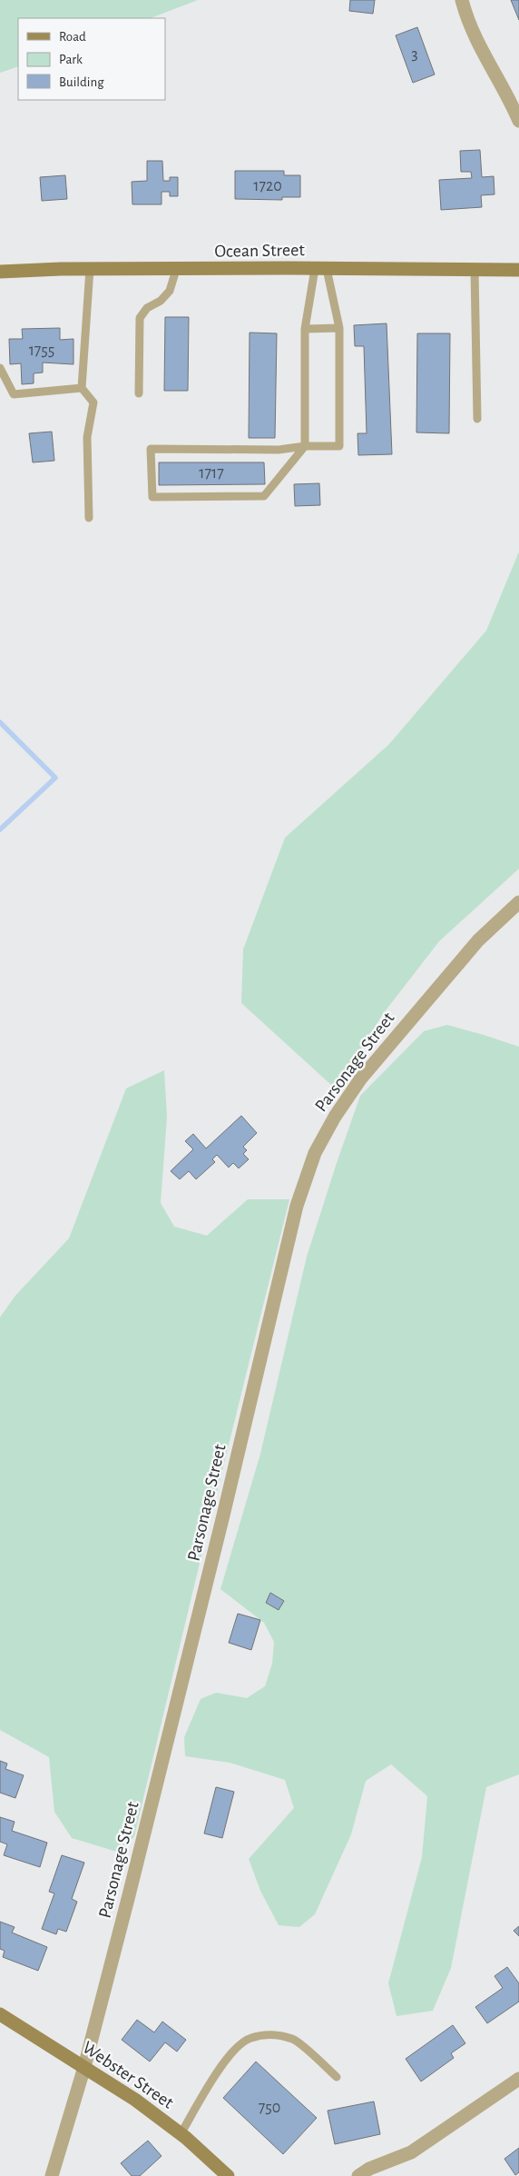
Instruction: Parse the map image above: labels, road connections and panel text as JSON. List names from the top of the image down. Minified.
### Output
{"streets":{"main road":["Ocean Street","Webster Street"],"street":["Parsonage Street"]},"crossings":[["Parsonage Street","Webster Street"]],"house_numbers":["3","1720","1755","1717","750"],"legend":["Road","Park","Building"]}
